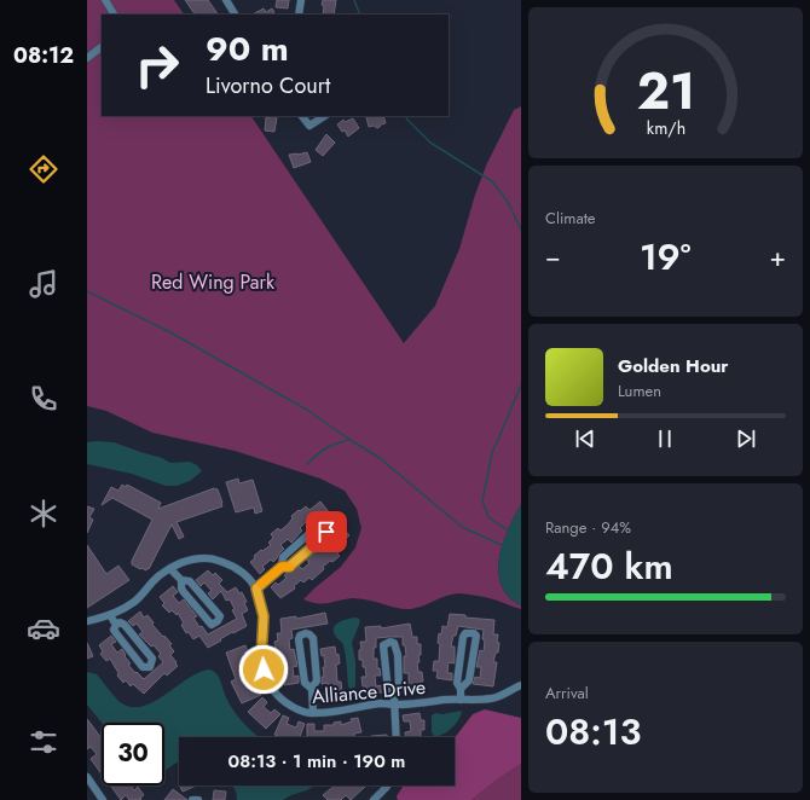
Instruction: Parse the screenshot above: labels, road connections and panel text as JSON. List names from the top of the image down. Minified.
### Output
{"streets":{"street":["Alliance Drive"]},"parks":["Red Wing Park"],"page":{"tabs":"08:12","turn":["90 m","Livorno Court"],"tile":["Climate",["Range · 94%","470 km"],["Arrival","08:13"]],"heat":["−","19°","+"],"song":["Golden Hour","Lumen"],"limit":"30","trip":"08:13 · 1 min · 190 m","gauge":["21","km/h"]}}
